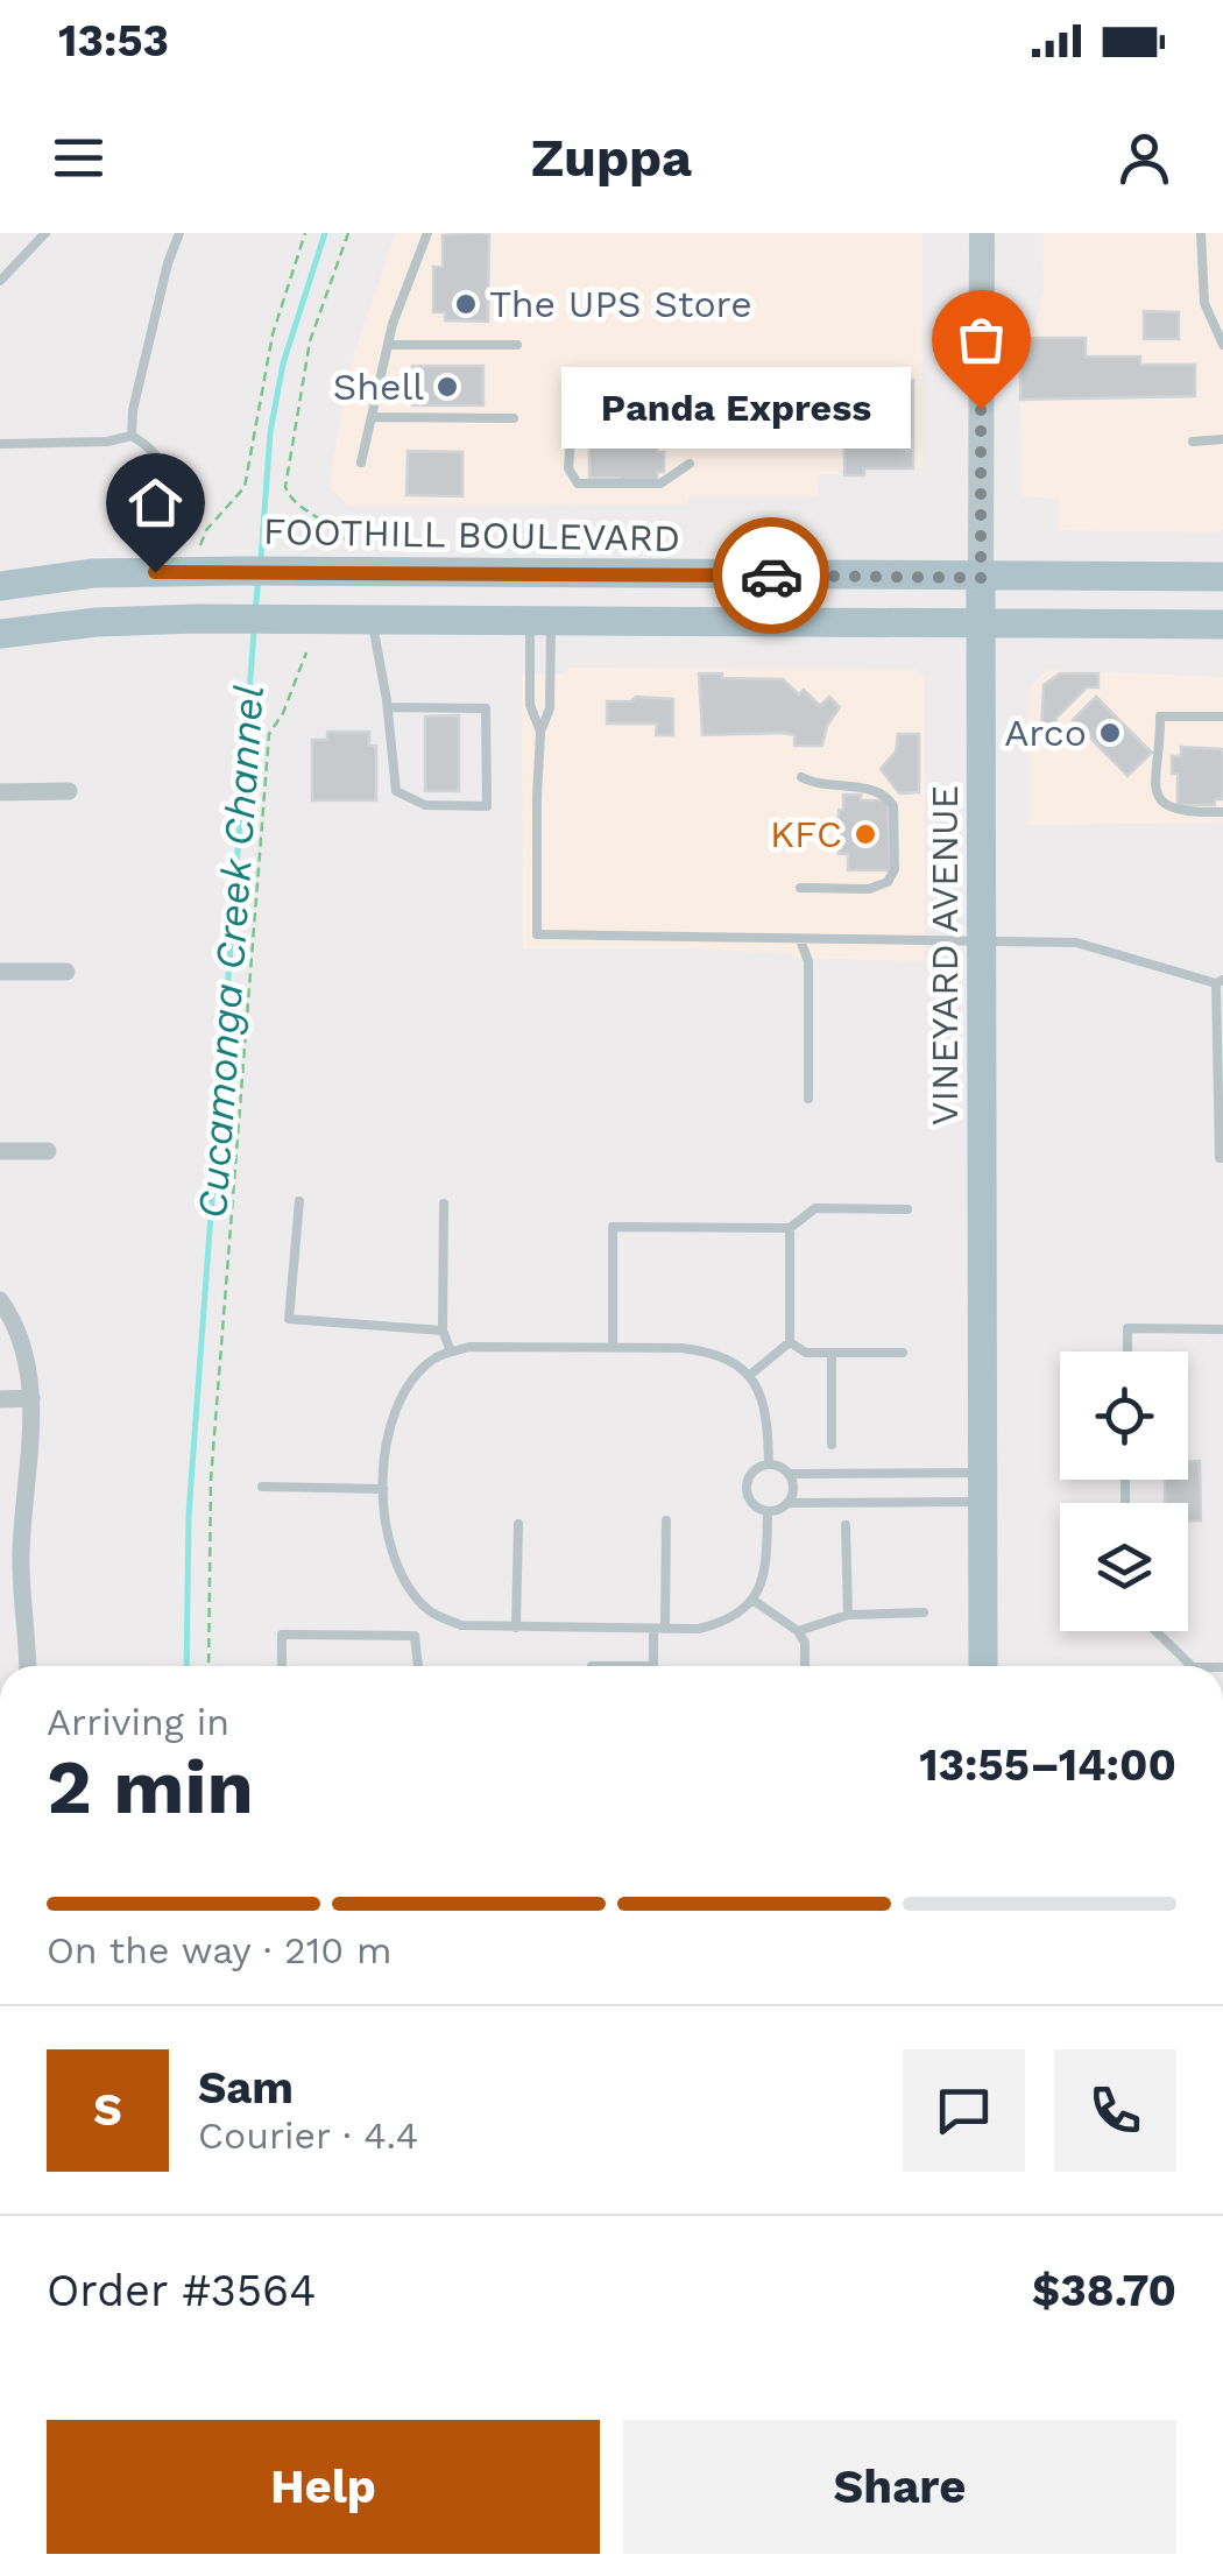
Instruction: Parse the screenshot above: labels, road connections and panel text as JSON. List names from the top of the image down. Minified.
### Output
{"streets":{"main road":["FOOTHILL BOULEVARD","VINEYARD AVENUE"]},"crossings":[["FOOTHILL BOULEVARD","VINEYARD AVENUE"]],"water":["Cucamonga Creek Channel"],"places":["The UPS Store","Shell","Panda Express","Arco","KFC"],"page":{"status":"13:53","header":"Zuppa","bubble":"Panda Express","heading":["2 min","Arriving in","13:55–14:00"],"panel":["Sam","Courier · 4.4","Order #3564","$38.70"],"bar":"On the way · 210 m","round":"S","buttons":["Help","Share"]}}
